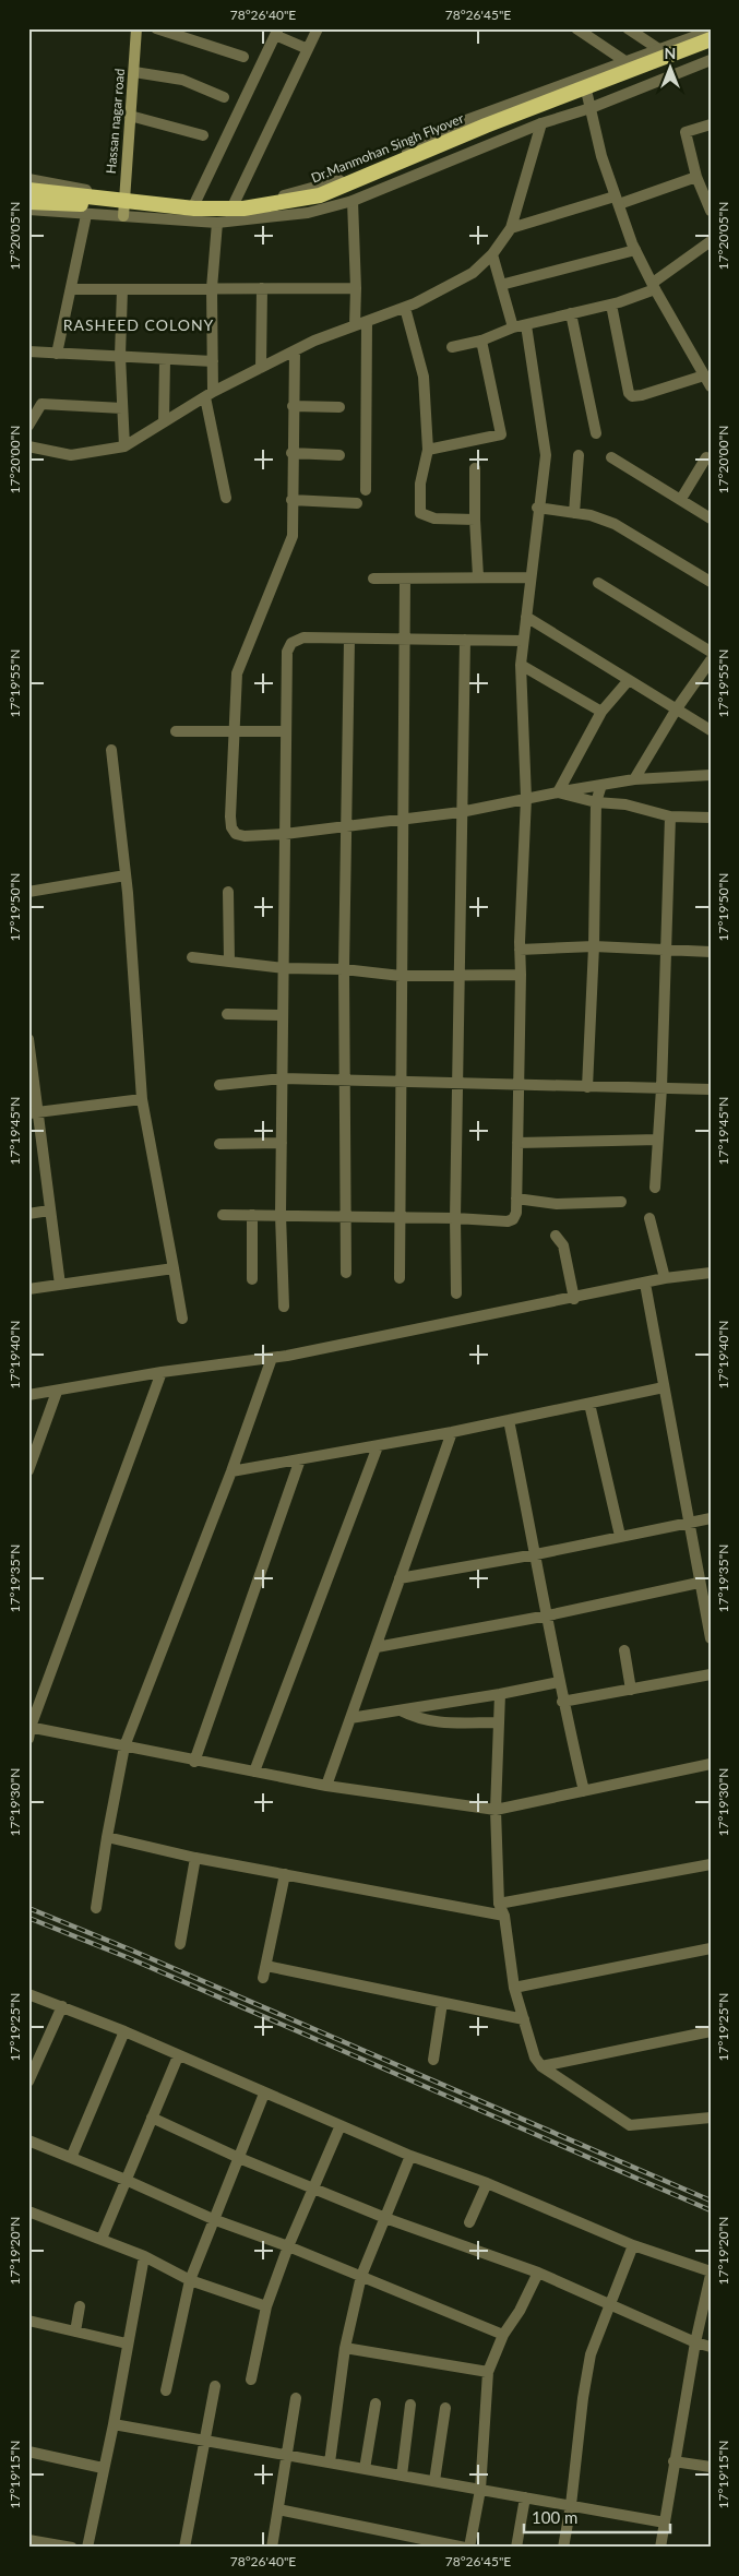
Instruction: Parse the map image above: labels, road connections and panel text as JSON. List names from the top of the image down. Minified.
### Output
{"streets":{"highway":["Dr.Manmohan Singh Flyover"],"main road":["Hassan nagar road"]},"districts":["RASHEED COLONY"],"scale_bar":"100 m","north":"top","coordinates":["78°26'40\"E","78°26'45\"E","17°20'05\"N","17°20'00\"N","17°19'55\"N","17°19'50\"N","17°19'45\"N","17°19'40\"N","17°19'35\"N","17°19'30\"N","17°19'25\"N","17°19'20\"N","17°19'15\"N"]}
